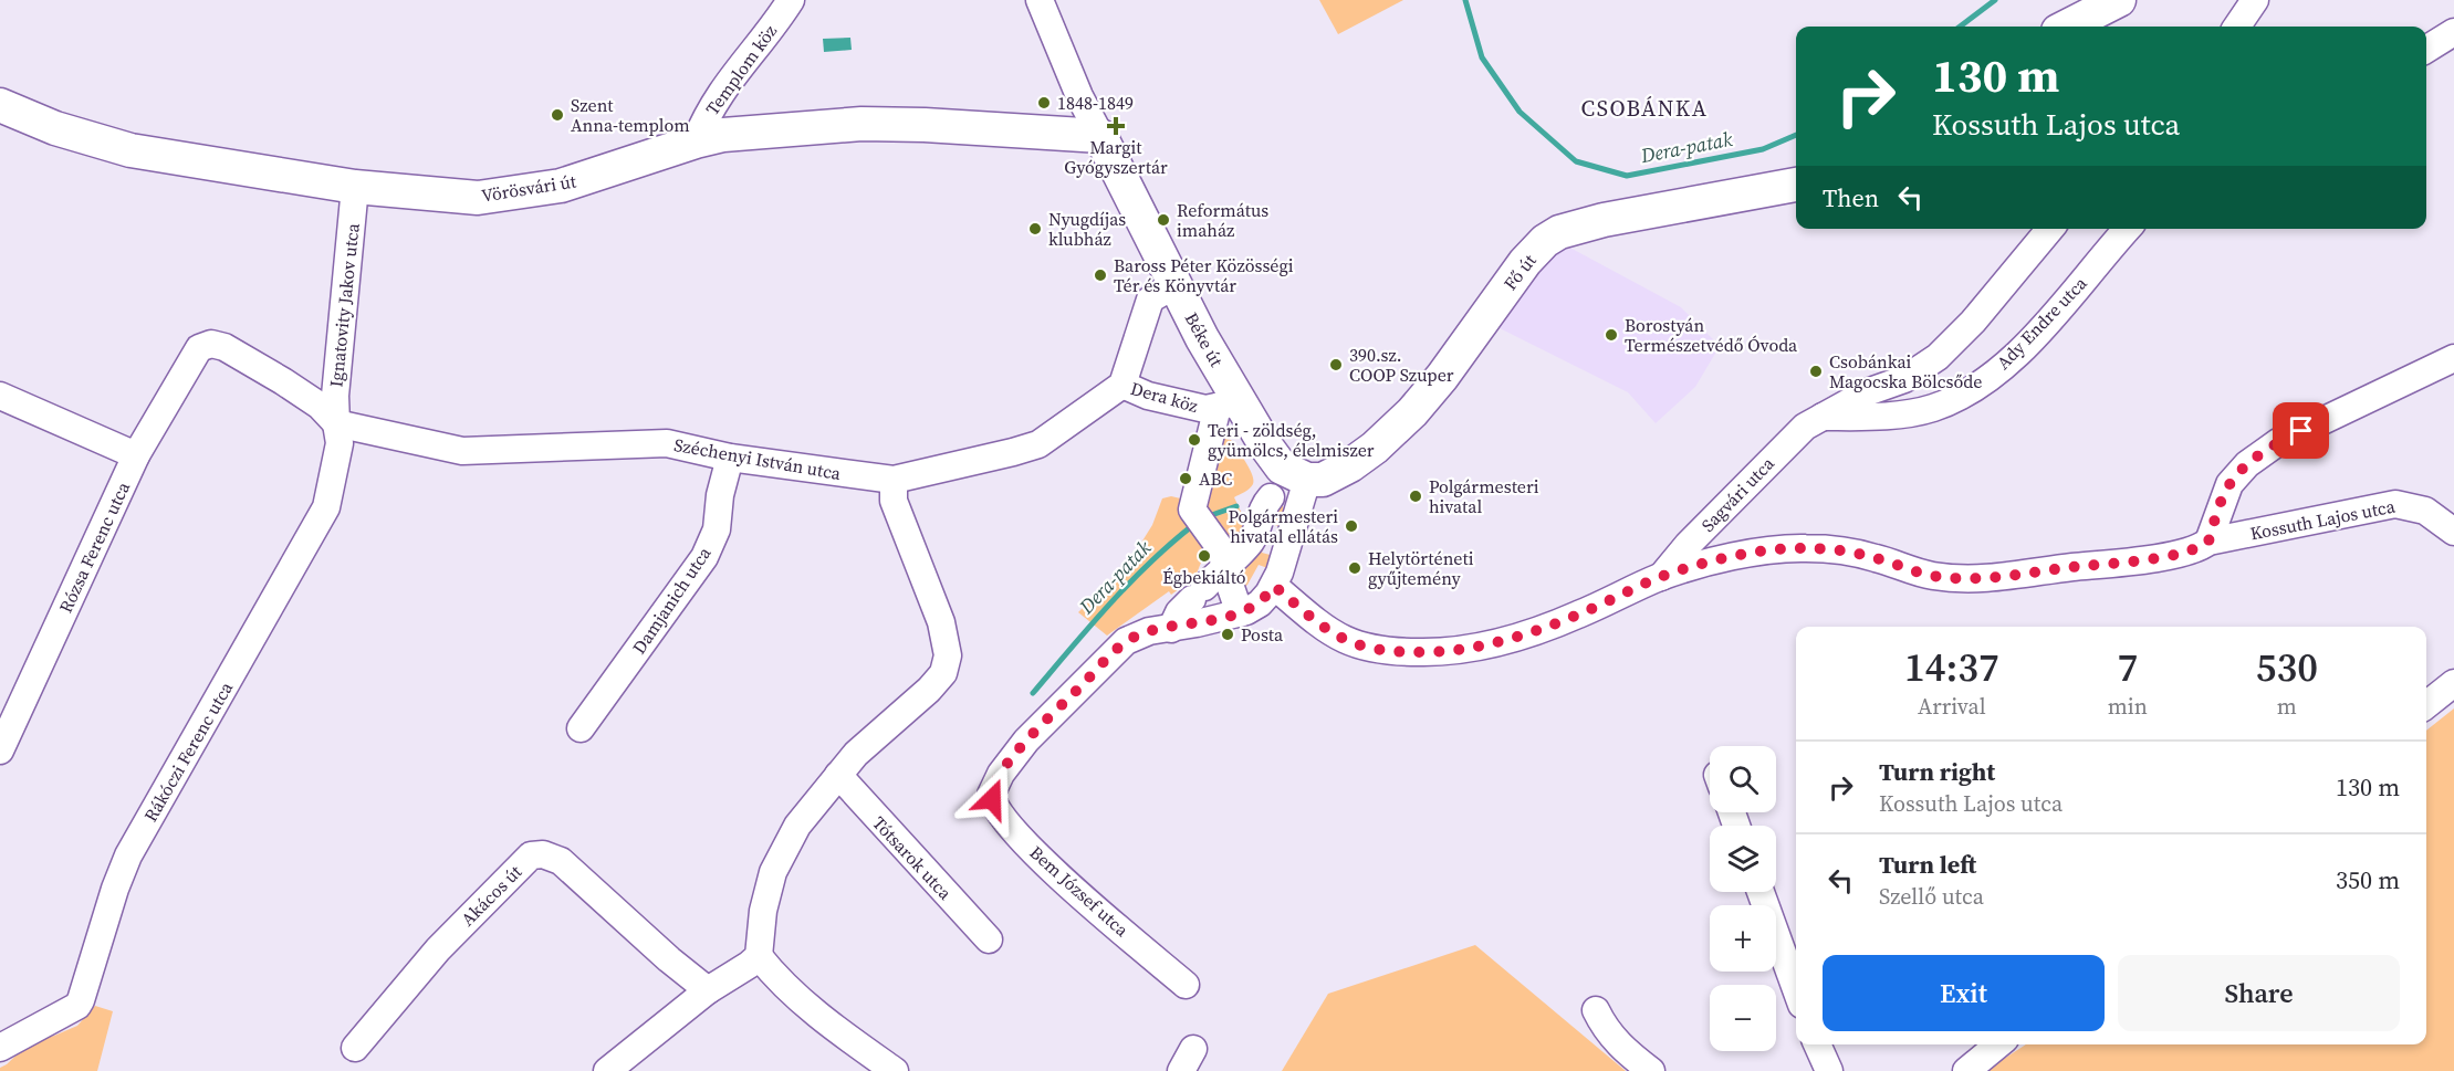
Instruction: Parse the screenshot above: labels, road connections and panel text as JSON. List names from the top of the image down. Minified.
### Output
{"streets":{"main road":["Vörösvári út","Fő út","Béke út"],"street":["Templom köz","Ignatovity Jakov utca","Ady Endre utca","Dera köz","Széchenyi István utca","Sagvári utca","Kossuth Lajos utca","Rózsa Ferenc utca","Damjanich utca","Rákóczi Ferenc utca","Tótsarok utca","Bem József utca","Akácos út"]},"crossings":[["Templom köz","Vörösvári út"],["Vörösvári út","Ignatovity Jakov utca"],["Vörösvári út","Béke út"],["Fő út","Béke út"],["Ignatovity Jakov utca","Széchenyi István utca"],["Ignatovity Jakov utca","Rózsa Ferenc utca"],["Ignatovity Jakov utca","Rákóczi Ferenc utca"],["Ady Endre utca","Sagvári utca"],["Béke út","Dera köz"],["Dera köz","Széchenyi István utca"],["Széchenyi István utca","Rózsa Ferenc utca"],["Széchenyi István utca","Damjanich utca"],["Széchenyi István utca","Rákóczi Ferenc utca"],["Sagvári utca","Kossuth Lajos utca"],["Kossuth Lajos utca","Bem József utca"],["Rózsa Ferenc utca","Rákóczi Ferenc utca"]],"districts":["CSOBÁNKA"],"water":["Dera-patak"],"places":{"other":["1848-1849","Szent Anna-templom","Református imaház","Nyugdíjas klubház","Baross Péter Közösségi Tér és Könyvtár","Borostyán Természetvédő Óvoda","390.sz. COOP Szuper","Csobánkai Magocska Bölcsőde","Teri - zöldség, gyümölcs, élelmiszer","ABC","Polgármesteri hivatal","Polgármesteri hivatal ellátás","Égbekiáltó","Helytörténeti gyűjtemény","Posta"],"health":["Margit Gyógyszertár"]},"page":{"turn":["130 m","Kossuth Lajos utca"],"then":"Then","eta":["14:37","Arrival","7","min","530","m"],"list":[{"name":"Turn right","note":"Kossuth Lajos utca","value":"130 m"},{"name":"Turn left","note":"Szellő utca","value":"350 m"}],"map_buttons":["+","−"],"buttons":["Exit","Share"]}}
